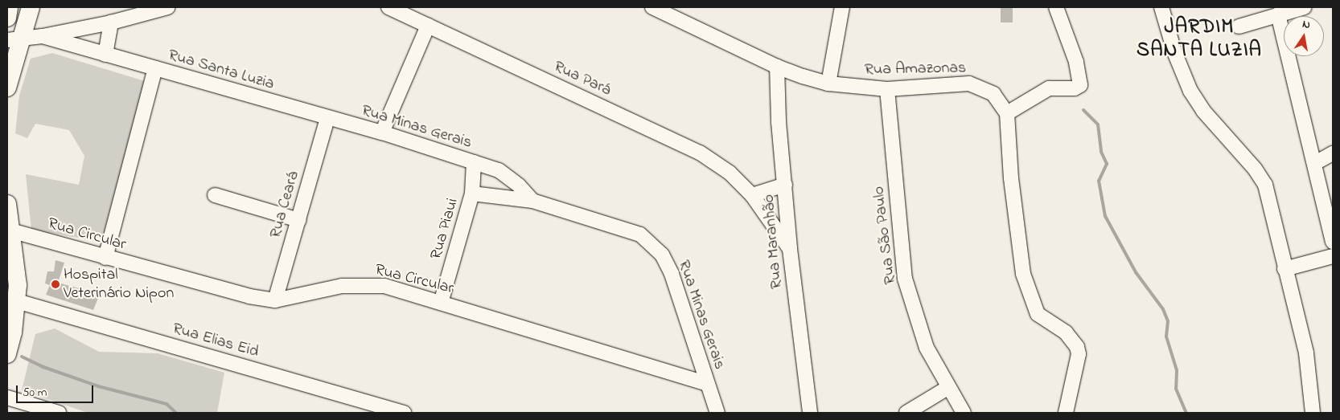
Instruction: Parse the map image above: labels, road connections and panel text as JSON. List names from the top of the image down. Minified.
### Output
{"streets":{"street":["Rua Amazonas","Rua Santa Luzia","Rua Pará","Rua Minas Gerais","Rua Ceará","Rua Piaui","Rua Circular","Rua São Paulo","Rua Maranhão","Rua Elias Eid"]},"crossings":[["Rua Amazonas","Rua São Paulo"],["Rua Amazonas","Rua Maranhão"],["Rua Santa Luzia","Rua Minas Gerais"],["Rua Santa Luzia","Rua Ceará"],["Rua Pará","Rua Maranhão"],["Rua Minas Gerais","Rua Ceará"],["Rua Minas Gerais","Rua Piaui"],["Rua Minas Gerais","Rua Circular"],["Rua Ceará","Rua Circular"],["Rua Piaui","Rua Circular"]],"districts":["JARDIM SANTA LUZIA"],"places":["Hospital Veterinário Nipon"],"scale_bar":"50 m","north":"top"}
